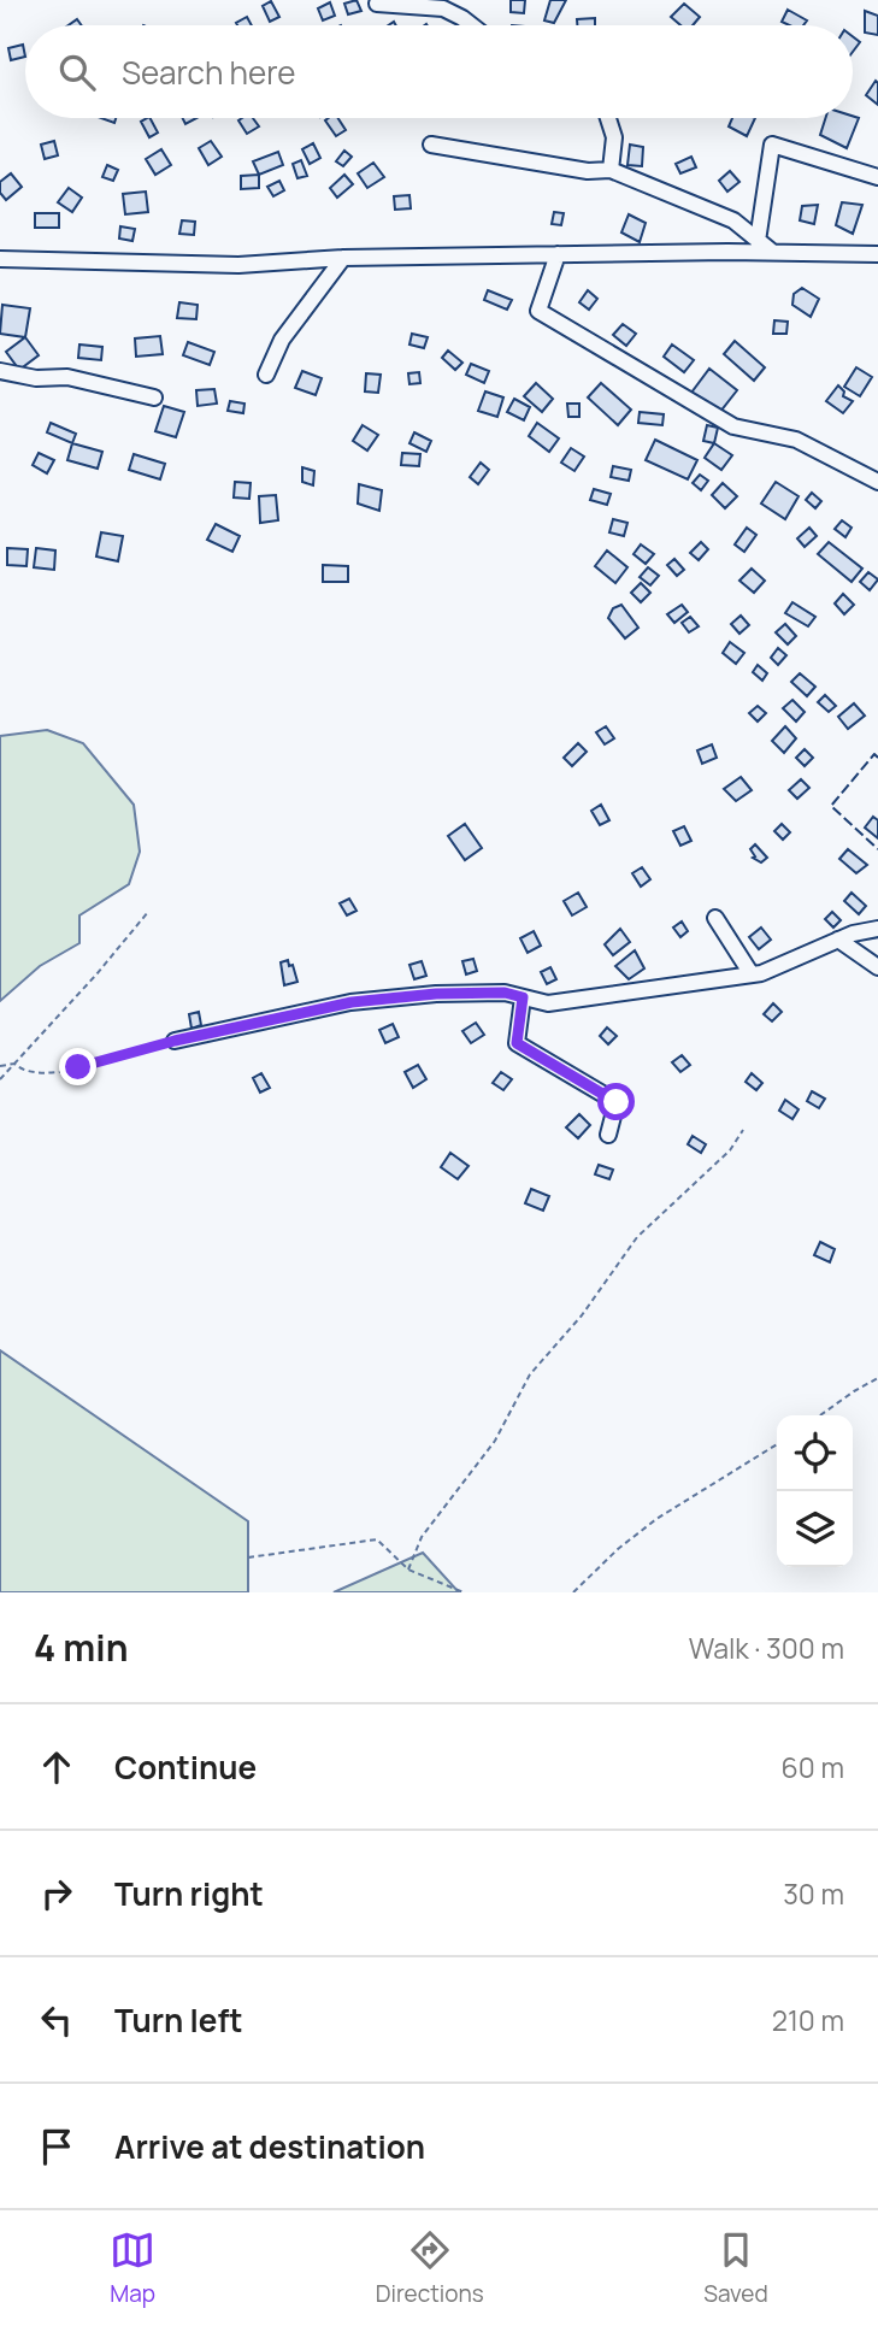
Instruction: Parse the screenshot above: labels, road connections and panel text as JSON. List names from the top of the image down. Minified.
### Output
{"page":{"search":"Search here","heading":["4 min","Walk · 300 m"],"list":[["Continue","60 m"],["Turn right","30 m"],["Turn left","210 m"],"Arrive at destination"],"nav":["Map","Directions","Saved"]}}
